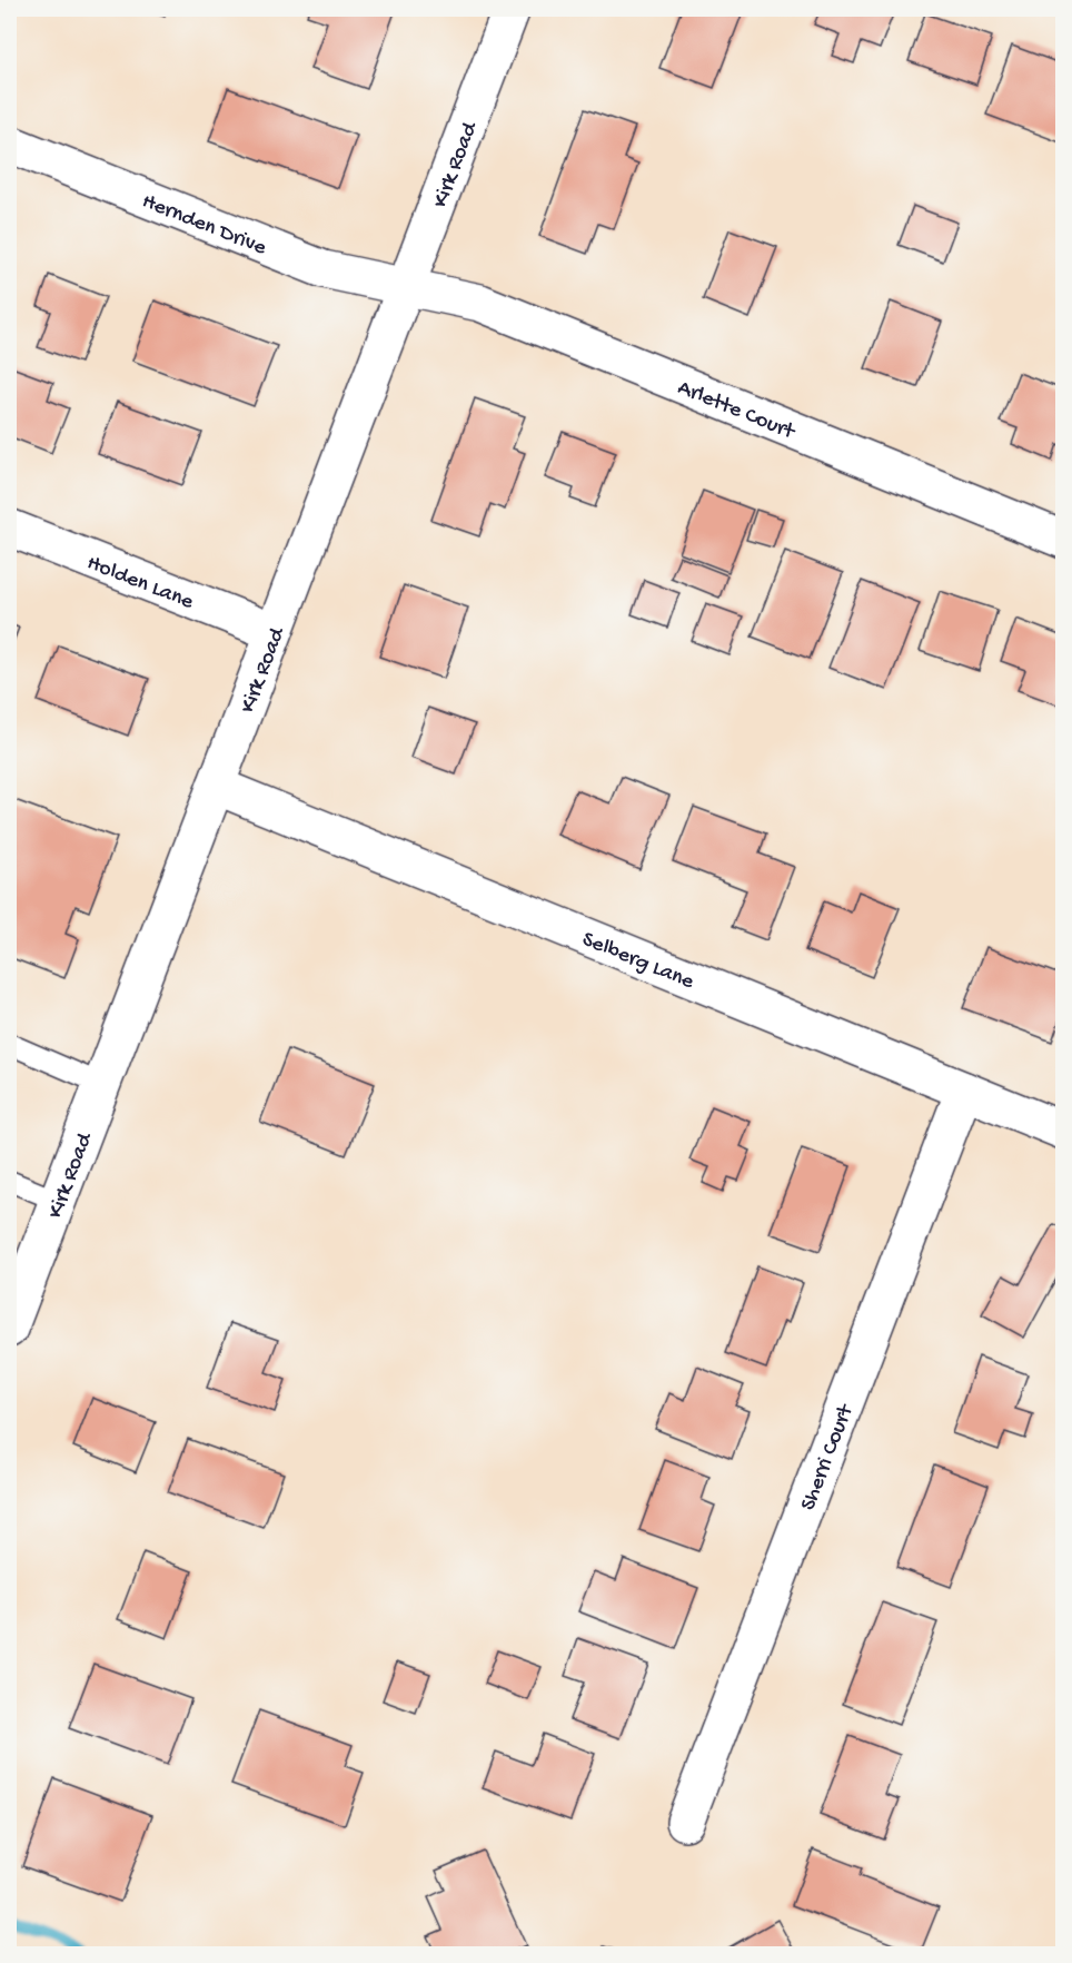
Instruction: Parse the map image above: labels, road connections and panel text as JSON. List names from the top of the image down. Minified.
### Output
{"streets":{"street":["Kirk Road","Hernden Drive","Arlette Court","Holden Lane","Selberg Lane","Sherri Court"]},"crossings":[["Kirk Road","Hernden Drive"],["Kirk Road","Arlette Court"],["Kirk Road","Holden Lane"],["Kirk Road","Selberg Lane"],["Hernden Drive","Arlette Court"],["Selberg Lane","Sherri Court"]]}
